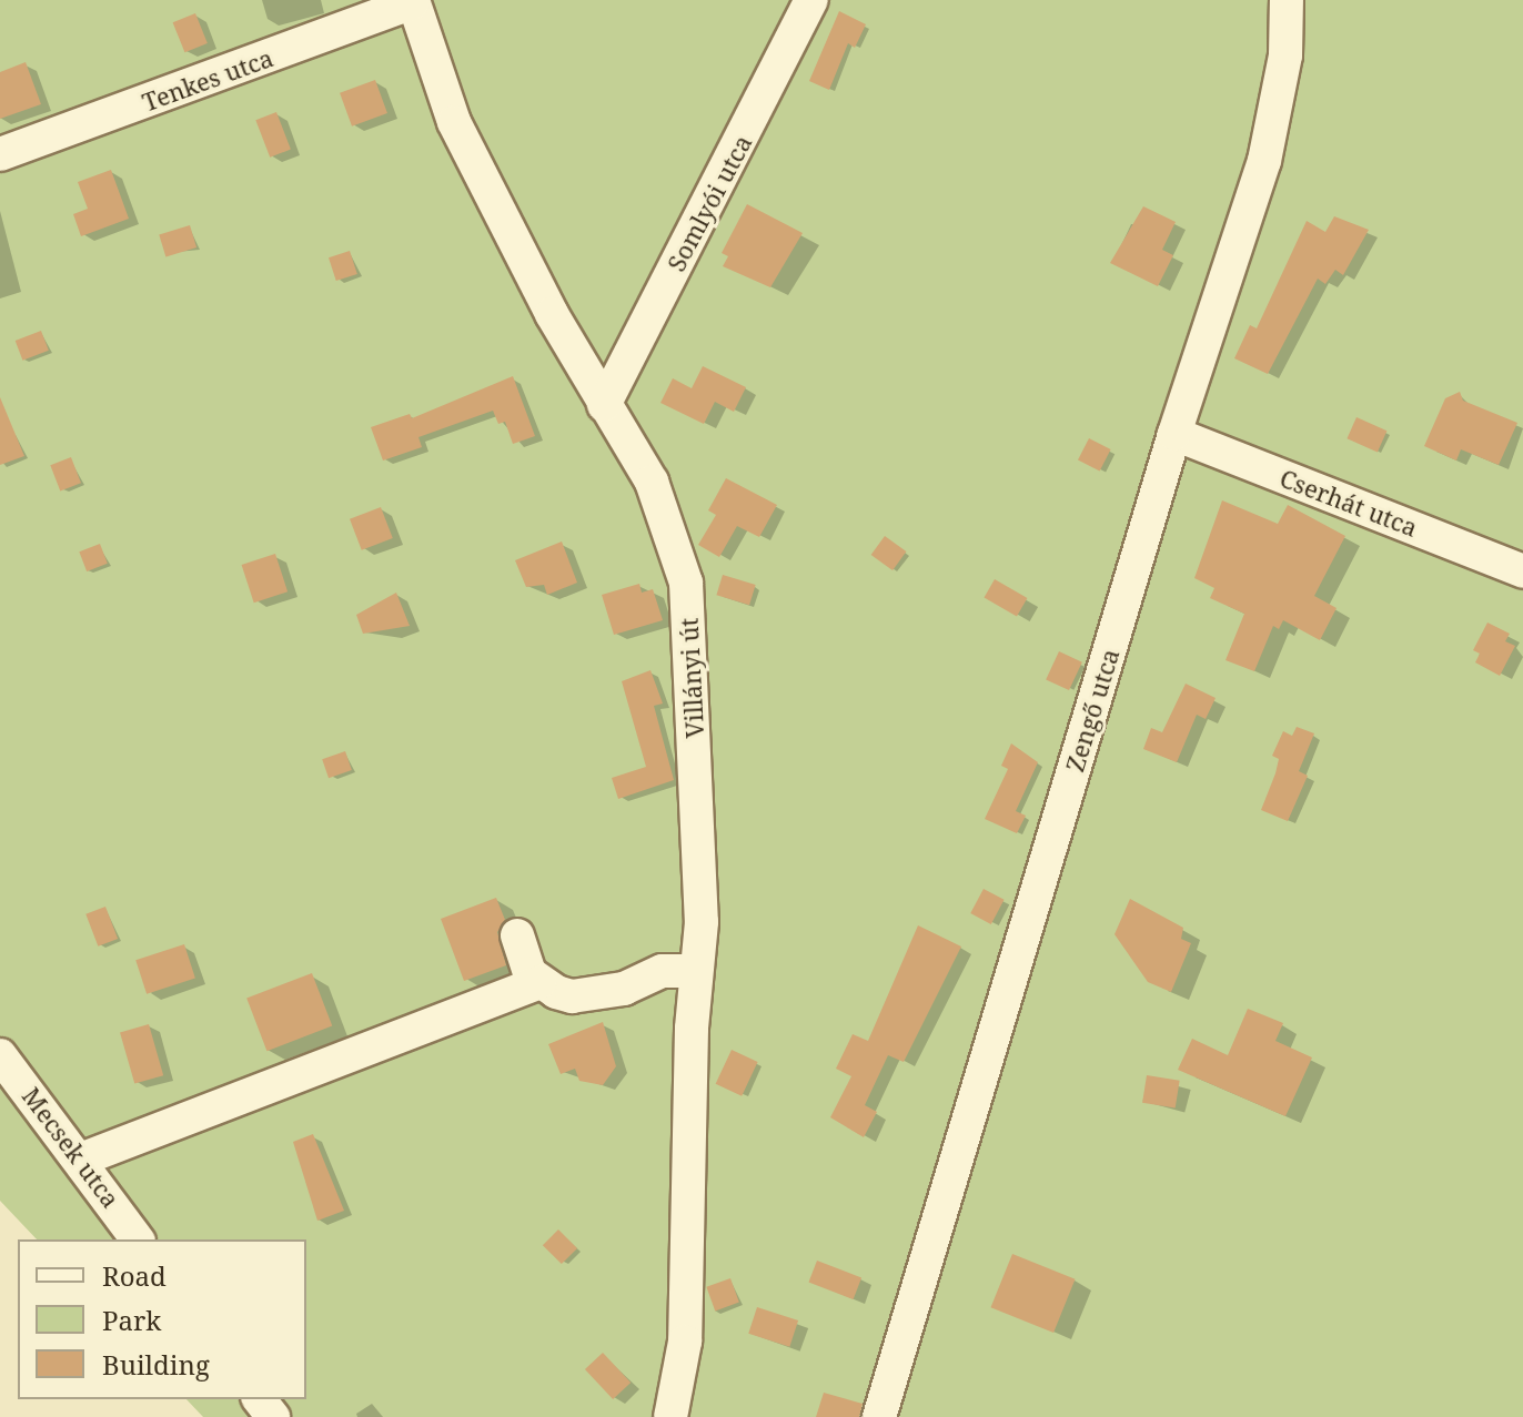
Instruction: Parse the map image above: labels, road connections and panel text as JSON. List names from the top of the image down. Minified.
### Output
{"streets":{"street":["Tenkes utca","Somlyói utca","Cserhát utca","Villányi út","Zengő utca","Mecsek utca"]},"crossings":[["Tenkes utca","Villányi út"],["Somlyói utca","Villányi út"],["Cserhát utca","Zengő utca"]],"legend":["Road","Park","Building"]}
